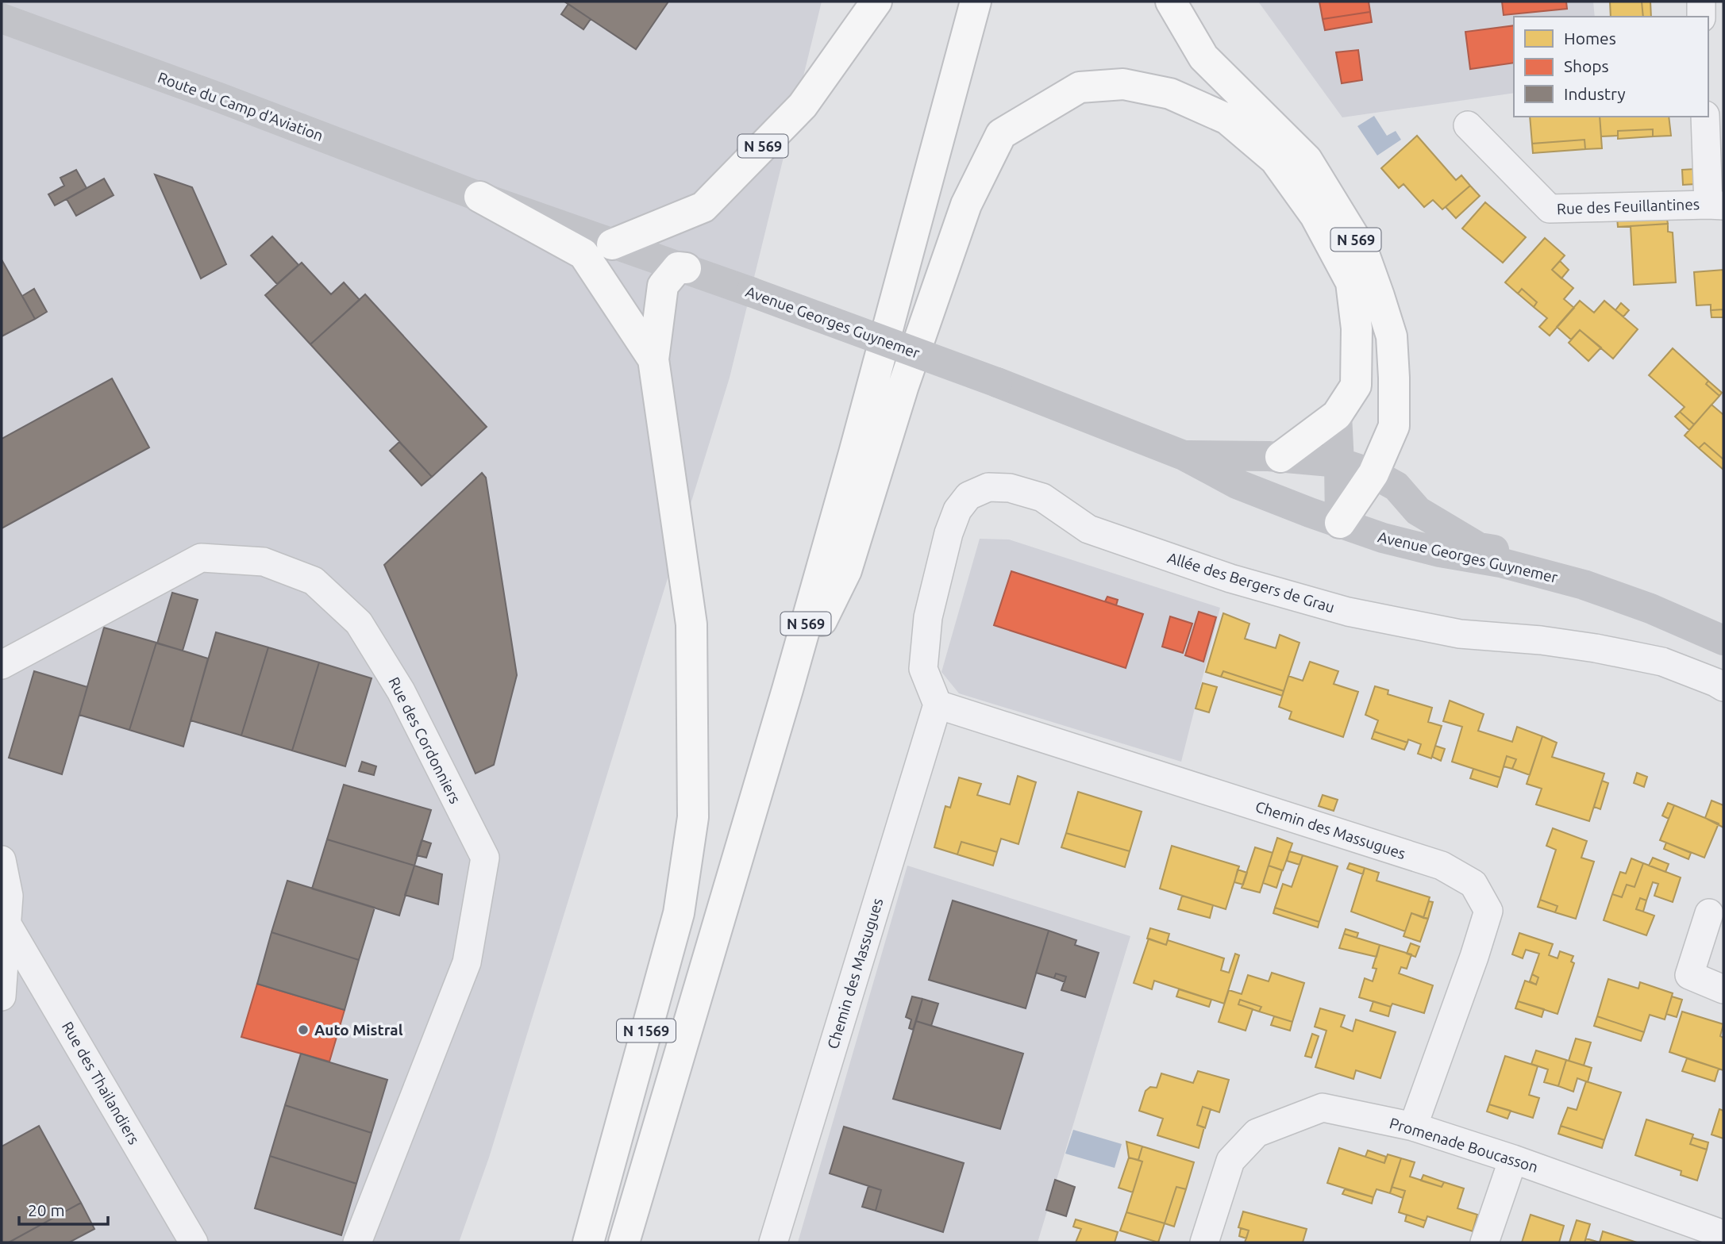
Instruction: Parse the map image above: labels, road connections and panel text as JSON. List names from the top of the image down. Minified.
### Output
{"streets":{"main road":["Route du Camp d'Aviation","N 569","Avenue Georges Guynemer","N 1569"],"street":["Rue des Feuillantines","Allée des Bergers de Grau","Rue des Cordonniers","Chemin des Massugues","Rue des Thailandiers","Promenade Boucasson"]},"crossings":[["Route du Camp d'Aviation","Avenue Georges Guynemer"],["N 569","Avenue Georges Guynemer"],["Allée des Bergers de Grau","Chemin des Massugues"],["Chemin des Massugues","Promenade Boucasson"]],"places":["Auto Mistral"],"legend":["Homes","Shops","Industry"],"scale_bar":"20 m"}
